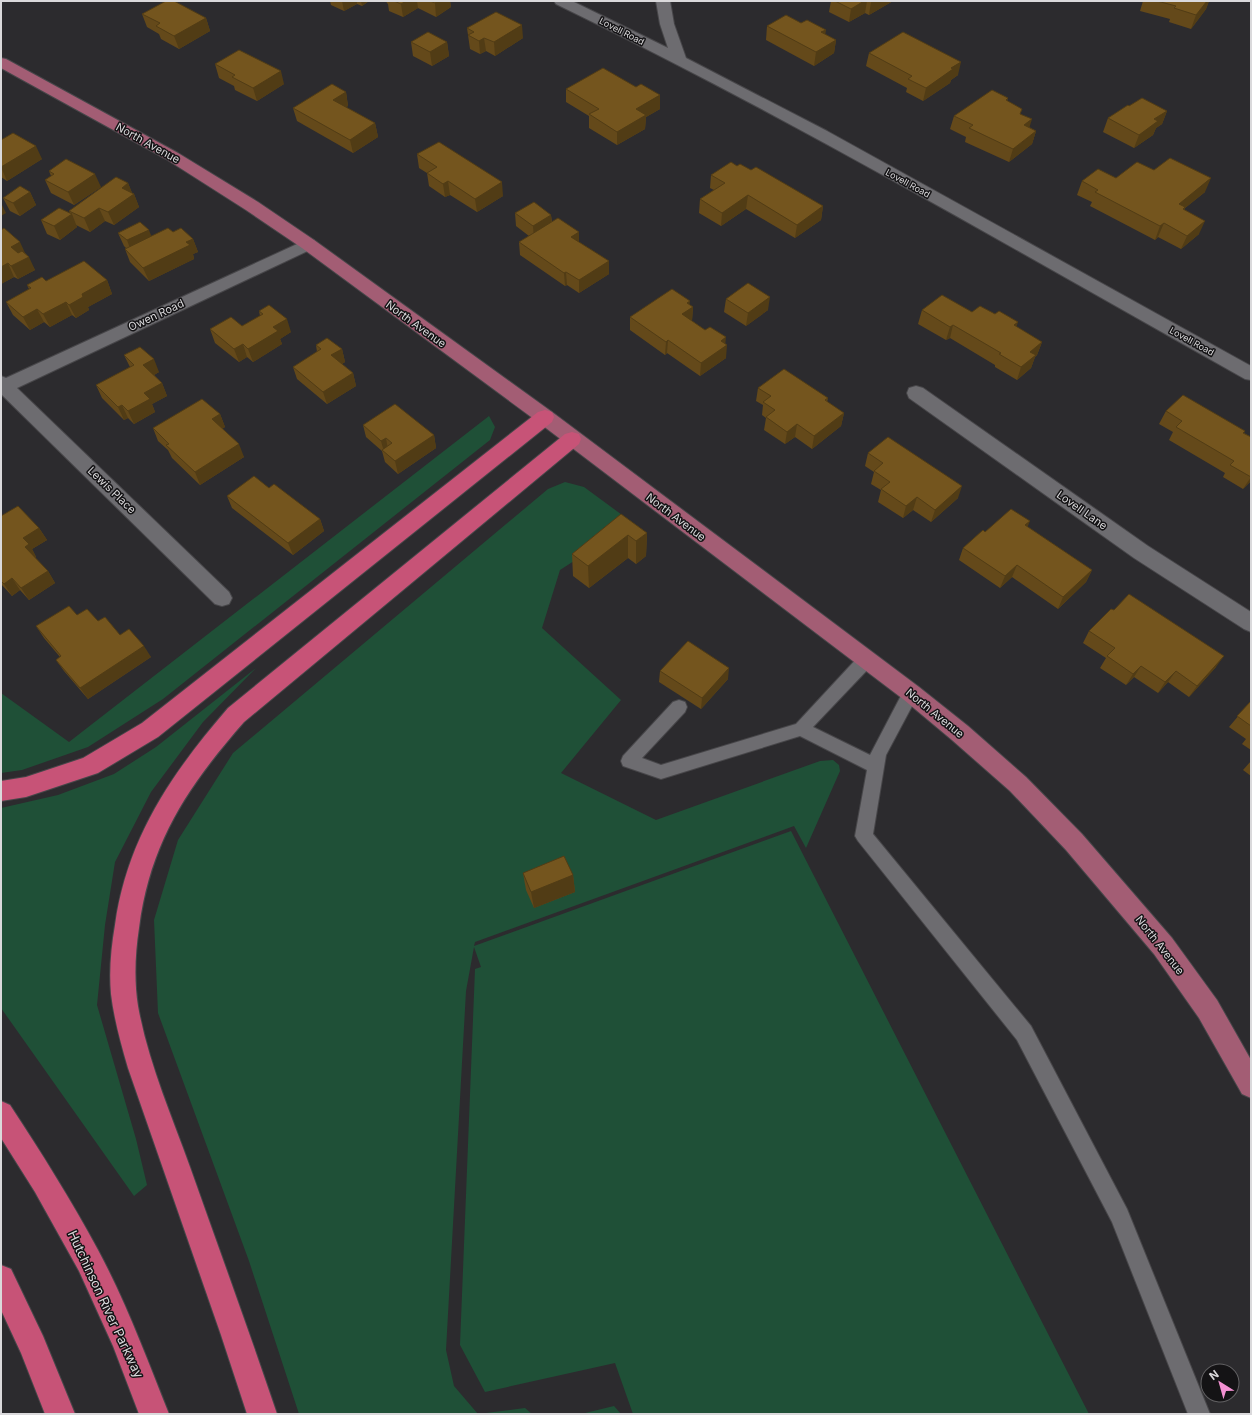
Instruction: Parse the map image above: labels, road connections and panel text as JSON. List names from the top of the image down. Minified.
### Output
{"streets":{"highway":["Hutchinson River Parkway"],"main road":["North Avenue"],"street":["Lovell Road","Owen Road","Lewis Place","Lovell Lane"]},"crossings":[["North Avenue","Owen Road"],["Owen Road","Lewis Place"]],"north":"top left"}
